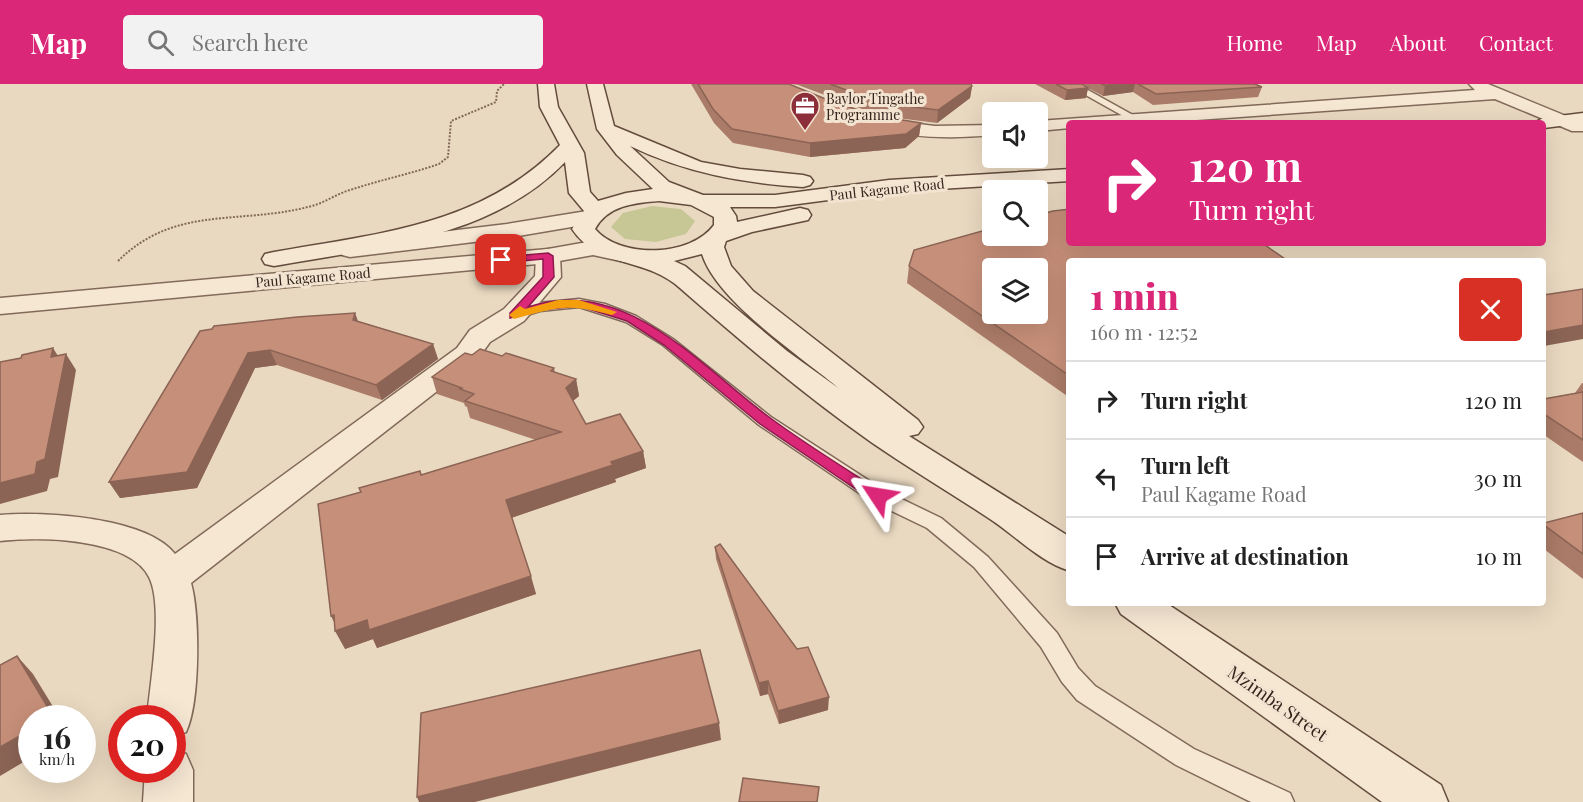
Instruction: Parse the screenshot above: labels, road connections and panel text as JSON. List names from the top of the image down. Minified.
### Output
{"streets":{"main road":["Paul Kagame Road","Mzimba Street"]},"places":{"office":["Baylor Tingathe Programme"]},"page":{"header":"Map","search":"Search here","nav":["Home","Map","About","Contact"],"turn":["120 m","Turn right"],"heading":["1 min","160 m · 12:52"],"list":[{"name":"Turn right","value":"120 m"},{"name":"Turn left","note":"Paul Kagame Road","value":"30 m"},{"name":"Arrive at destination","value":"10 m"}],"speed":"16 km/h","limit":"20"}}
